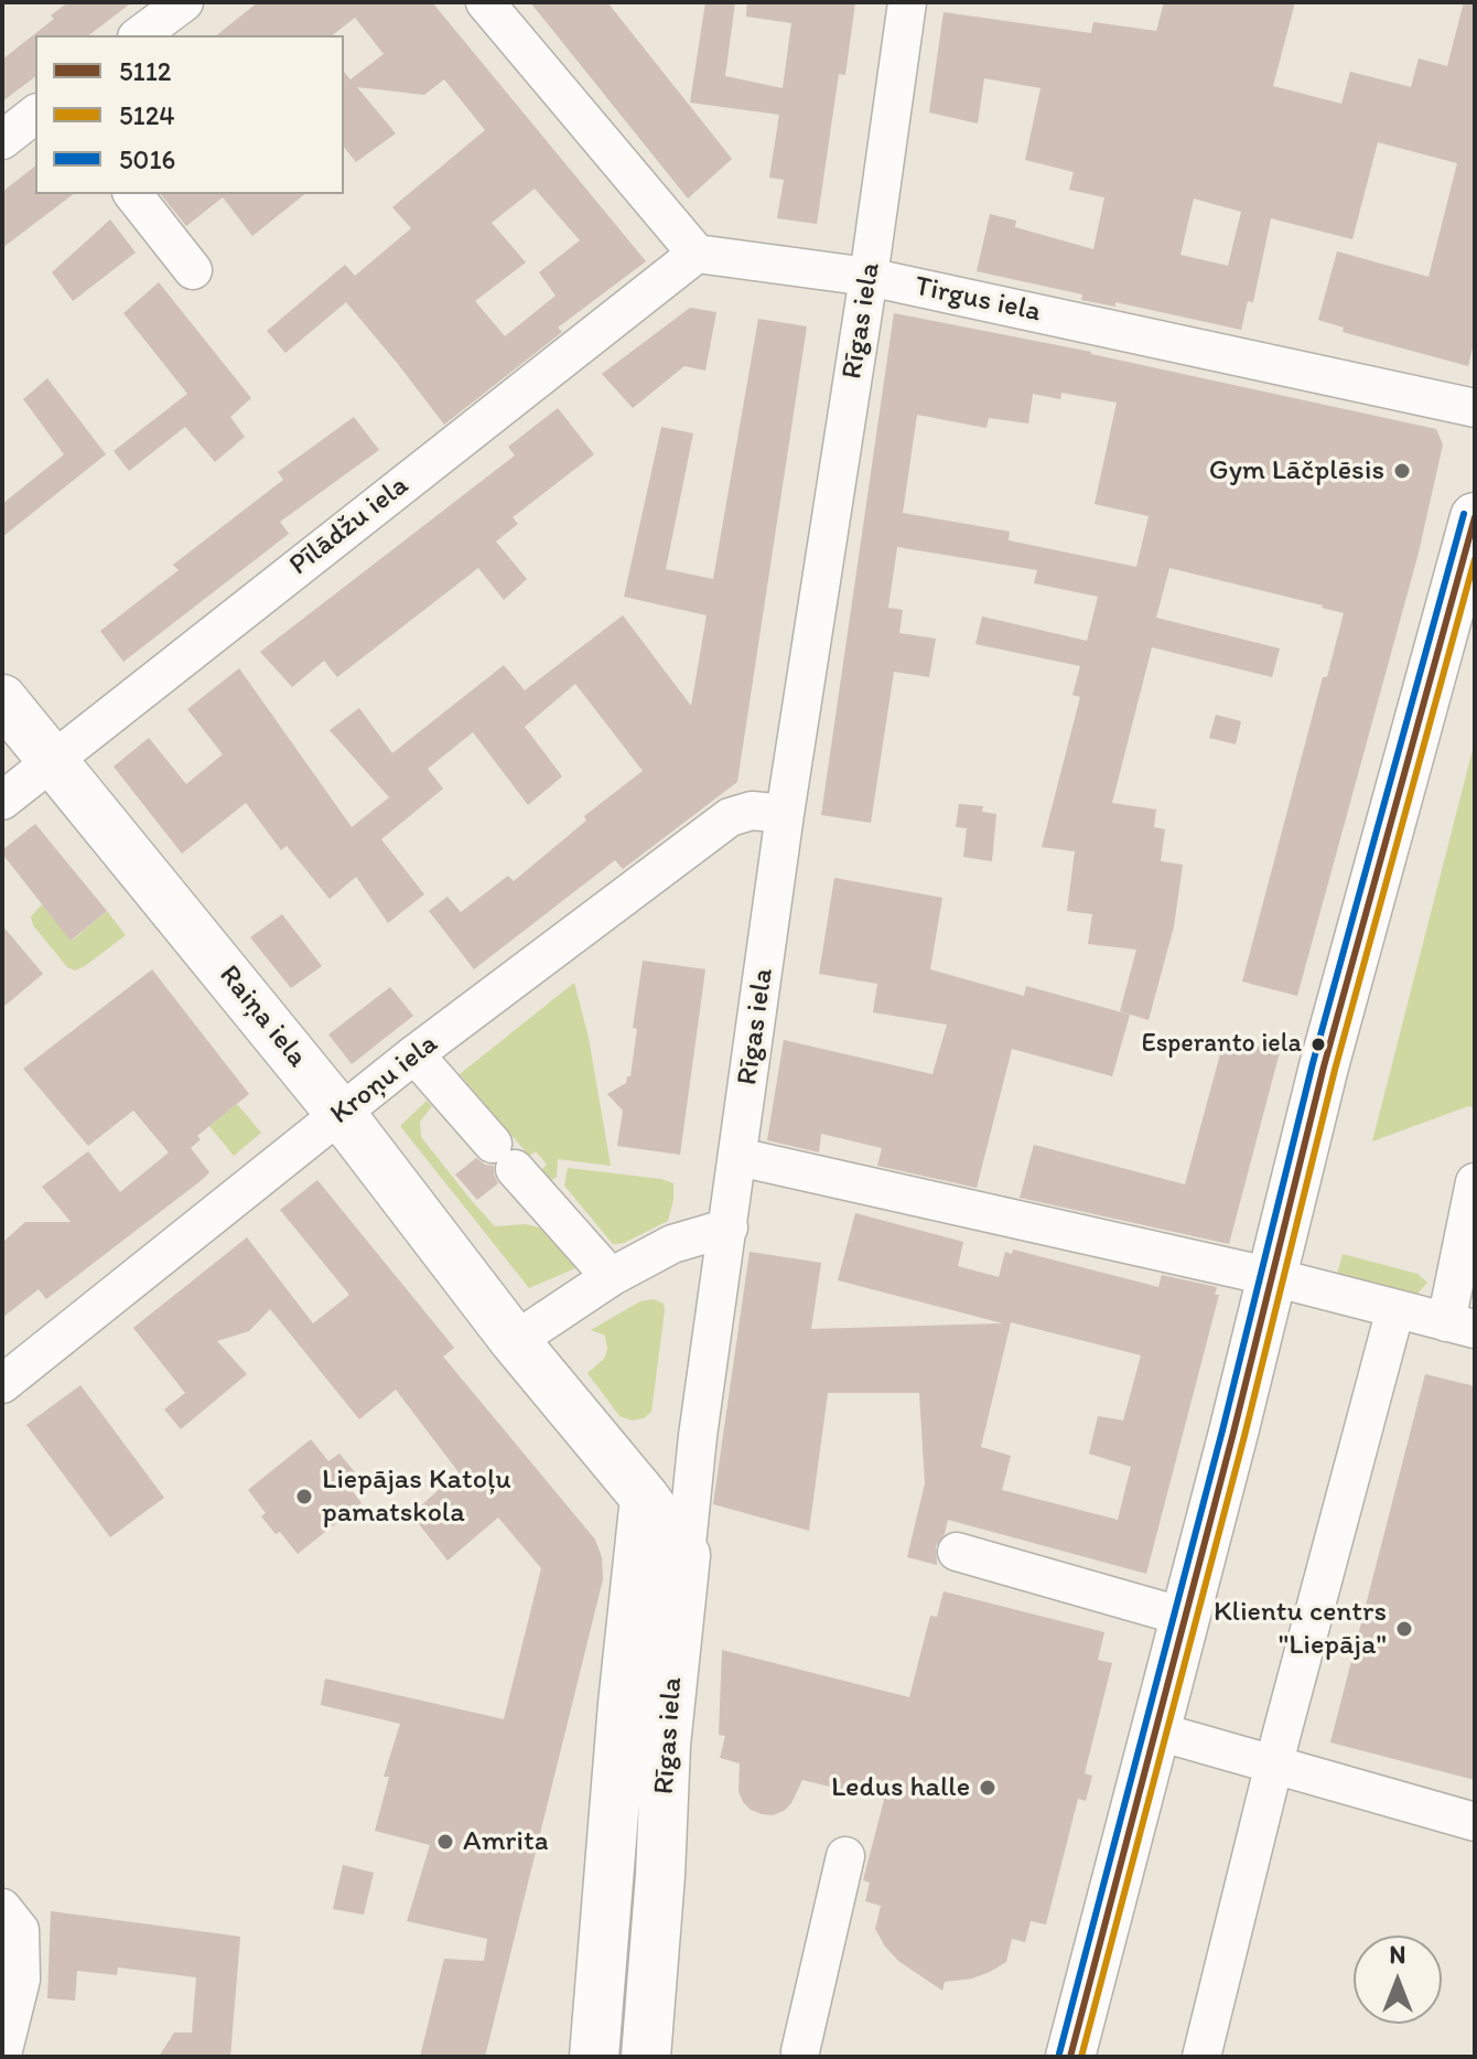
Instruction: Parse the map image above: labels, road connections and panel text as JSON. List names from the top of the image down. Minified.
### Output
{"streets":{"main road":["Rīgas iela","Raiņa iela"],"street":["Tirgus iela","Pīlādžu iela","Kroņu iela"]},"crossings":[["Tirgus iela","Rīgas iela"],["Tirgus iela","Pīlādžu iela"],["Rīgas iela","Raiņa iela"],["Rīgas iela","Kroņu iela"],["Pīlādžu iela","Raiņa iela"],["Raiņa iela","Kroņu iela"]],"places":["Gym Lāčplēsis","Esperanto iela","Liepājas Katoļu pamatskola","Klientu centrs \"Liepāja\"","Ledus halle","Amrita"],"lines":["transit line 5016","transit line 5112","transit line 5124"],"legend":["5112","5124","5016"],"north":"top"}
